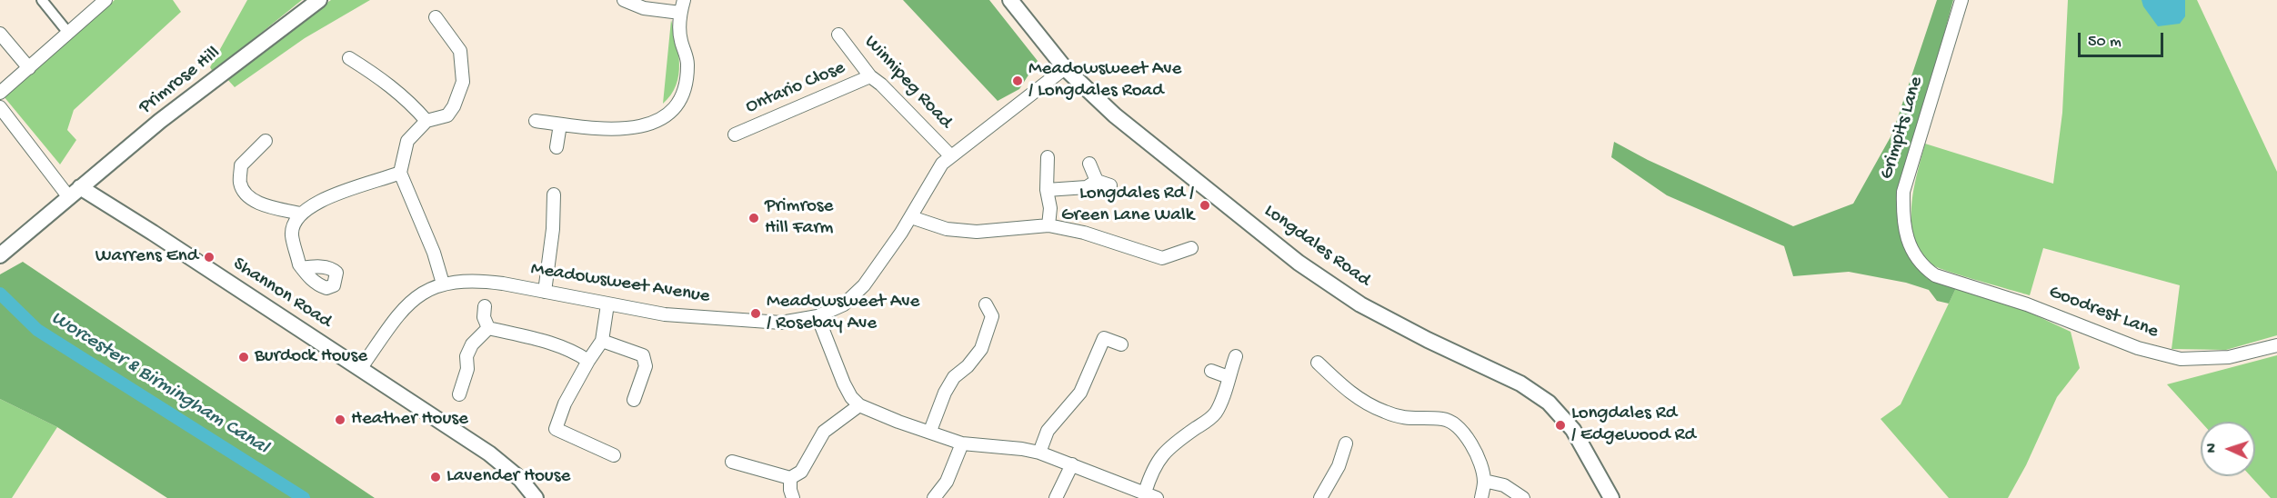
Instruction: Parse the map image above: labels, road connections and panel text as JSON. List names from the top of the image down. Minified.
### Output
{"streets":{"street":["Primrose Hill","Winnipeg Road","Ontario Close","Grimpits Lane","Longdales Road","Meadowsweet Avenue","Shannon Road","Goodrest Lane"]},"crossings":[["Primrose Hill","Shannon Road"],["Winnipeg Road","Ontario Close"],["Winnipeg Road","Meadowsweet Avenue"],["Grimpits Lane","Goodrest Lane"],["Longdales Road","Meadowsweet Avenue"],["Meadowsweet Avenue","Shannon Road"]],"water":["Worcester & Birmingham Canal"],"places":["Meadowsweet Ave / Longdales Road","Longdales Rd / Green Lane Walk","Primrose Hill Farm","Warrens End","Meadowsweet Ave / Rosebay Ave","Burdock House","Heather House","Longdales Rd / Edgewood Rd","Lavender House"],"scale_bar":"50 m","north":"left"}
